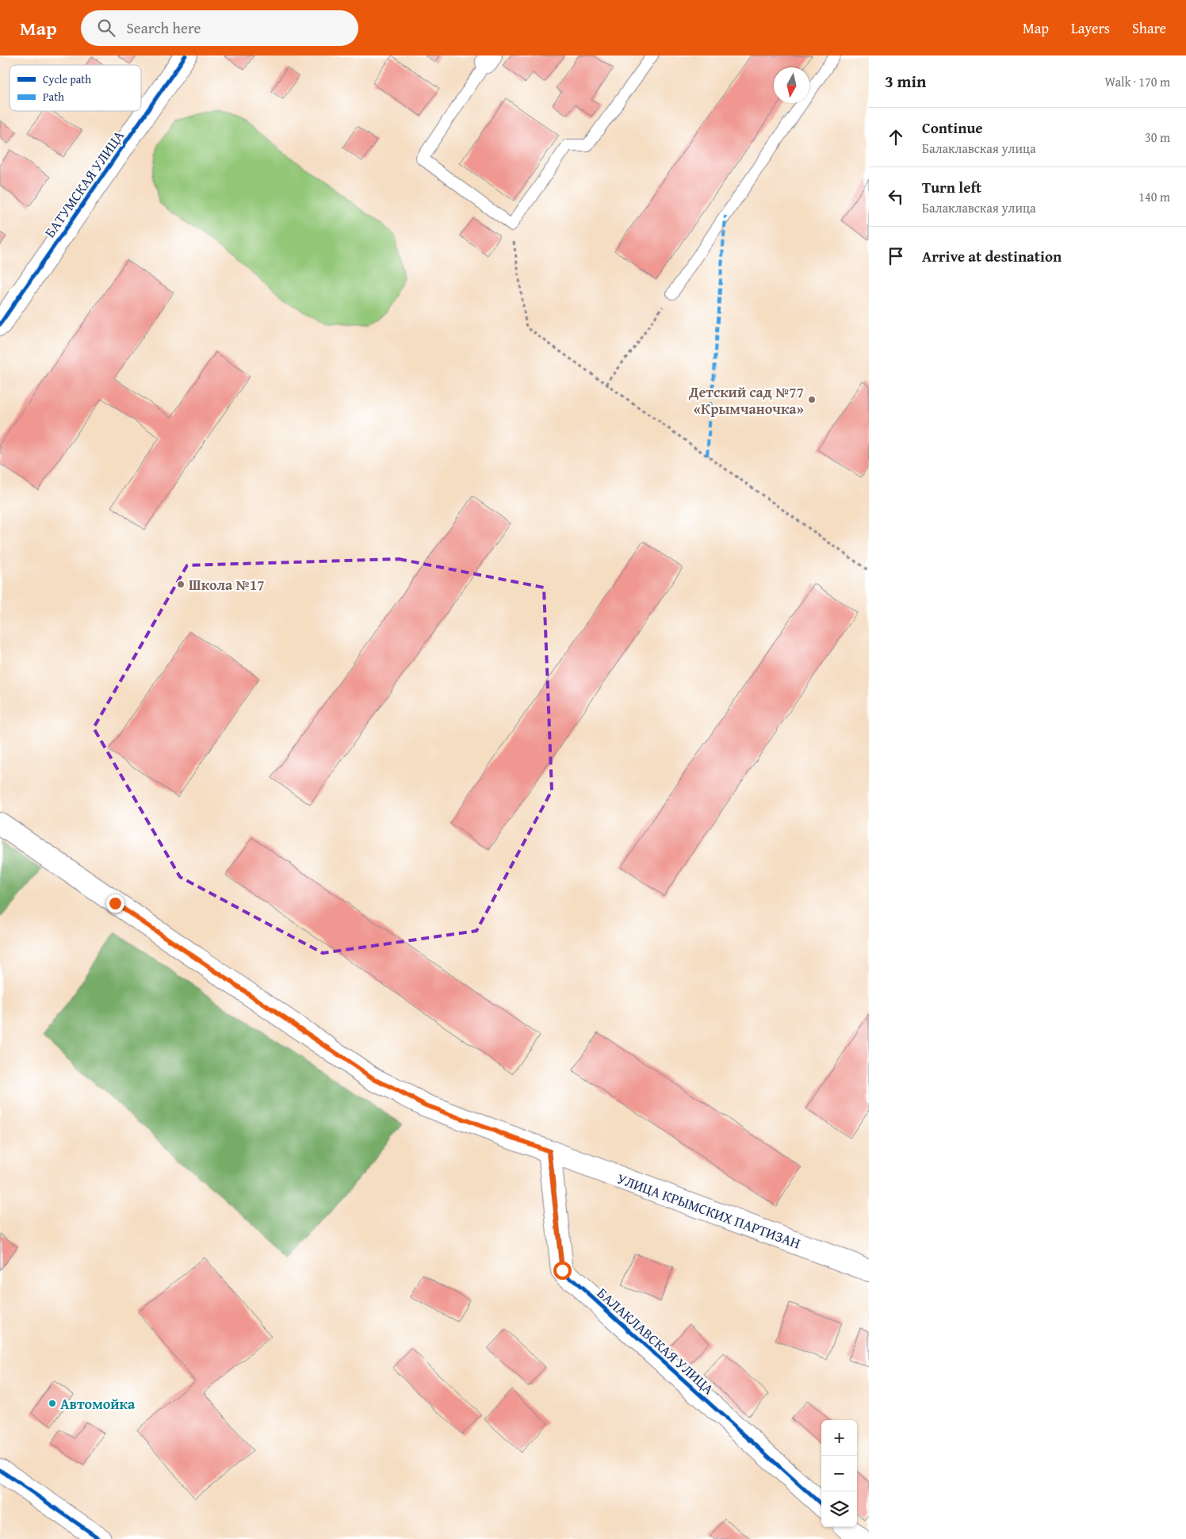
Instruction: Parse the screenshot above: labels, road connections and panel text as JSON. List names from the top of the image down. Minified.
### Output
{"streets":{"main road":["БАТУМСКАЯ УЛИЦА","УЛИЦА КРЫМСКИХ ПАРТИЗАН","БАЛАКЛАВСКАЯ УЛИЦА"]},"crossings":[["УЛИЦА КРЫМСКИХ ПАРТИЗАН","БАЛАКЛАВСКАЯ УЛИЦА"]],"places":["Детский сад №77 «Крымчаночка»","Школа №17","Автомойка"],"legend":["Cycle path","Path"],"north":"bottom","page":{"header":"Map","search":"Search here","nav":["Map","Layers","Share"],"heading":["3 min","Walk · 170 m"],"list":[["Continue","Балаклавская улица","30 m"],["Turn left","Балаклавская улица","140 m"],"Arrive at destination"],"map_buttons":["+","−"]}}
